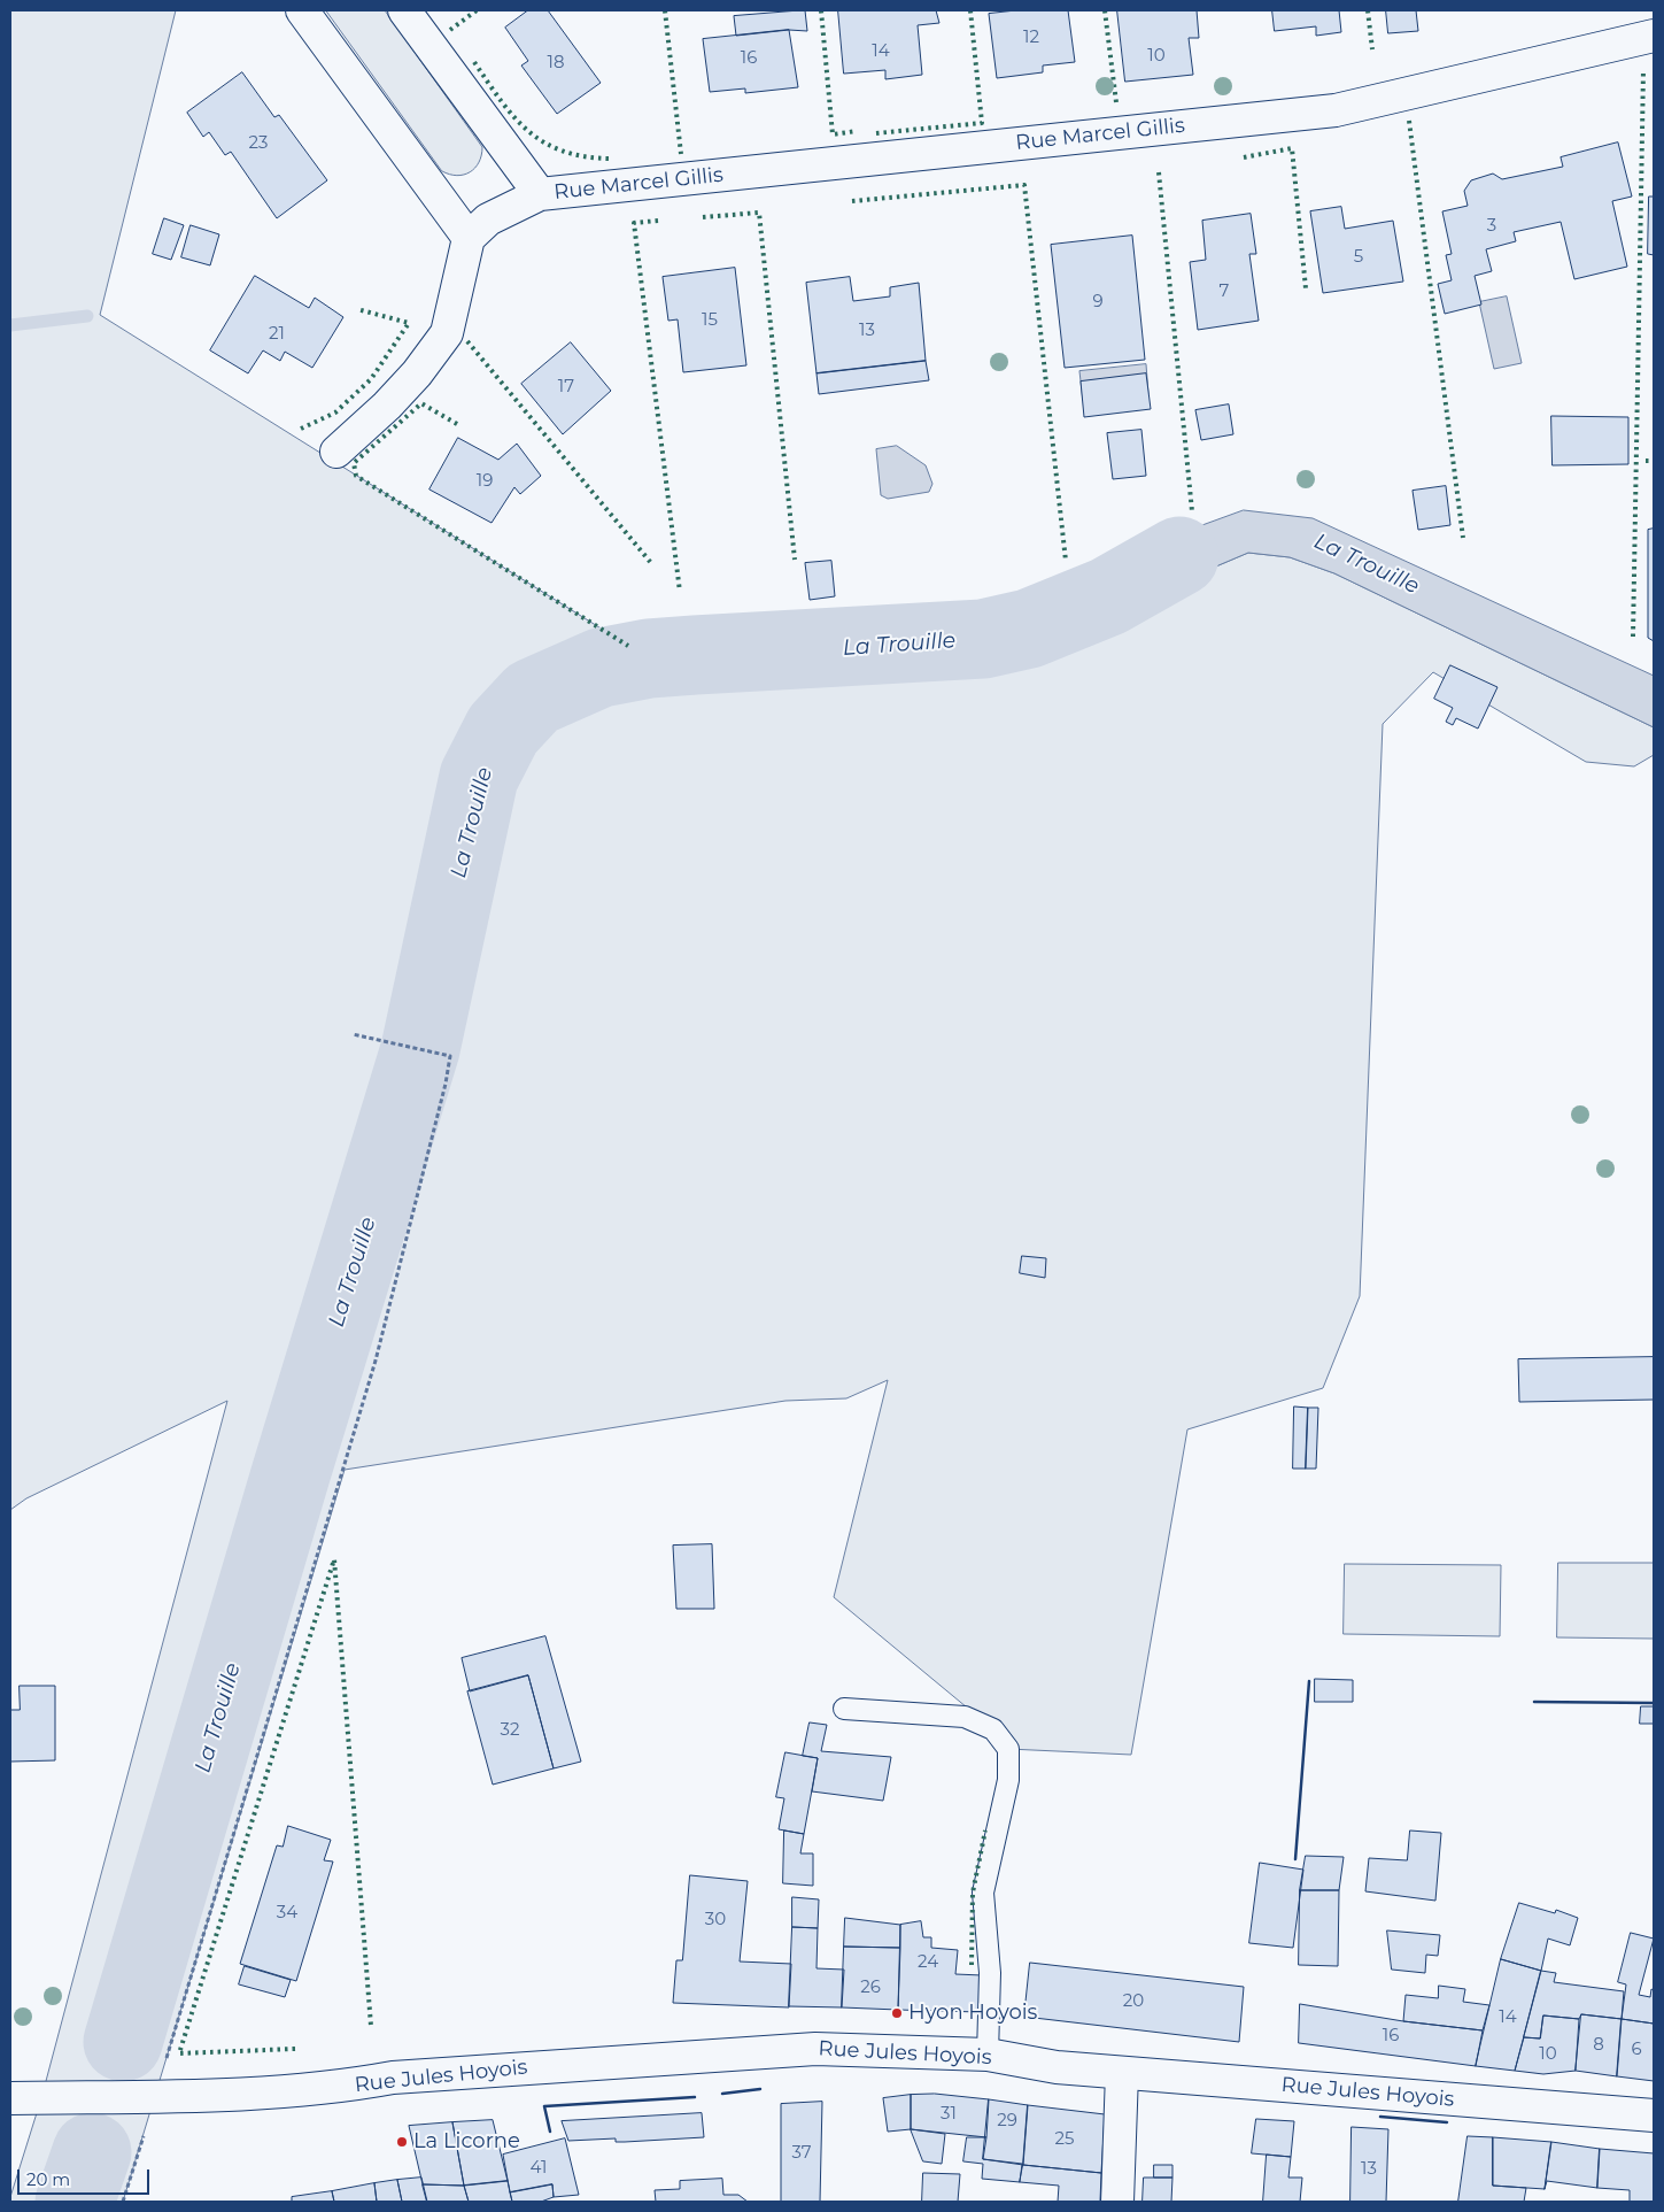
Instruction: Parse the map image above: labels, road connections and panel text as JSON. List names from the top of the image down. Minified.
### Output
{"streets":{"street":["Rue Marcel Gillis","Rue Jules Hoyois"]},"water":["La Trouille"],"places":["Hyon Hoyois","La Licorne"],"house_numbers":["12","14","10","16","18","23","3","5","7","9","15","13","21","17","19","32","34","30","24","26","20","14","16","8","6","10","31","29","25","37","41","13"],"scale_bar":"20 m"}
